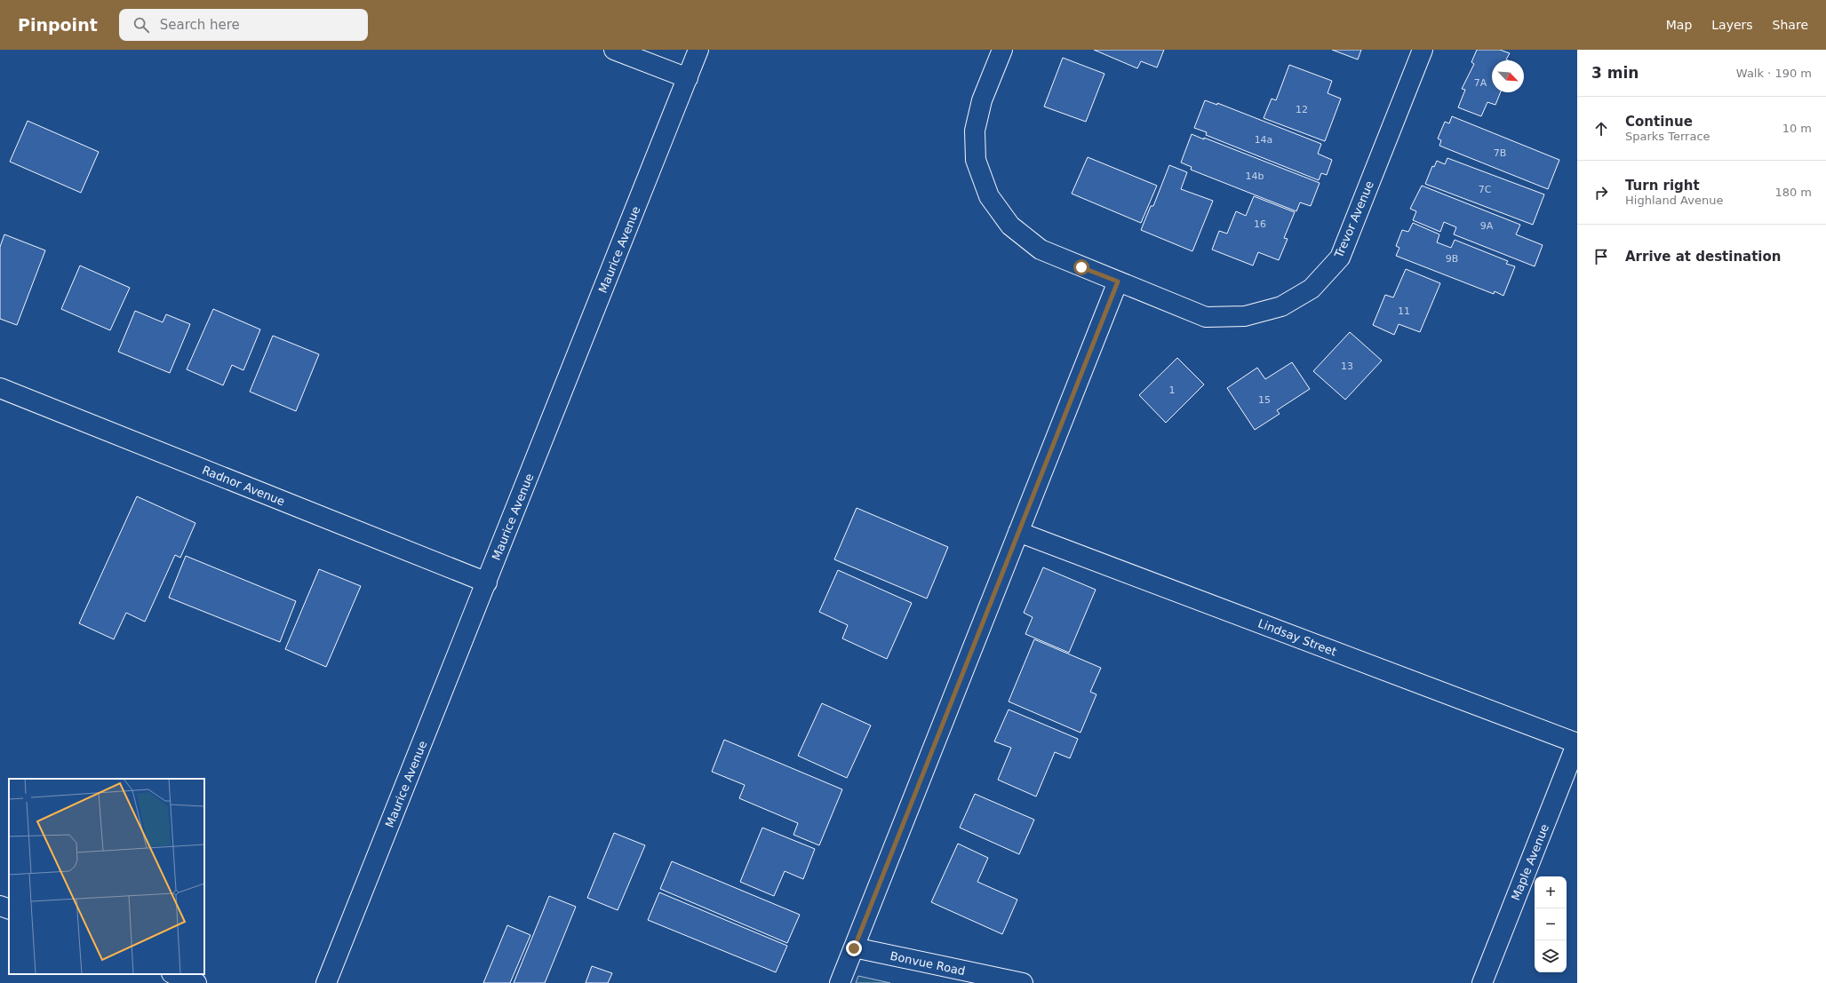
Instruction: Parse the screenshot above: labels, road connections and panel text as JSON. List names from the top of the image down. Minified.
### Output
{"streets":{"street":["Trevor Avenue","Maurice Avenue","Radnor Avenue","Lindsay Street","Maple Avenue","Bonvue Road"]},"crossings":[["Maurice Avenue","Radnor Avenue"],["Lindsay Street","Maple Avenue"]],"house_numbers":["7A","12","14a","7B","14b","7C","16","9A","9B","11","13","1","15"],"north":"bottom right","page":{"header":"Pinpoint","search":"Search here","nav":["Map","Layers","Share"],"heading":["3 min","Walk · 190 m"],"list":[["Continue","Sparks Terrace","10 m"],["Turn right","Highland Avenue","180 m"],"Arrive at destination"],"map_buttons":["+","−"]}}
